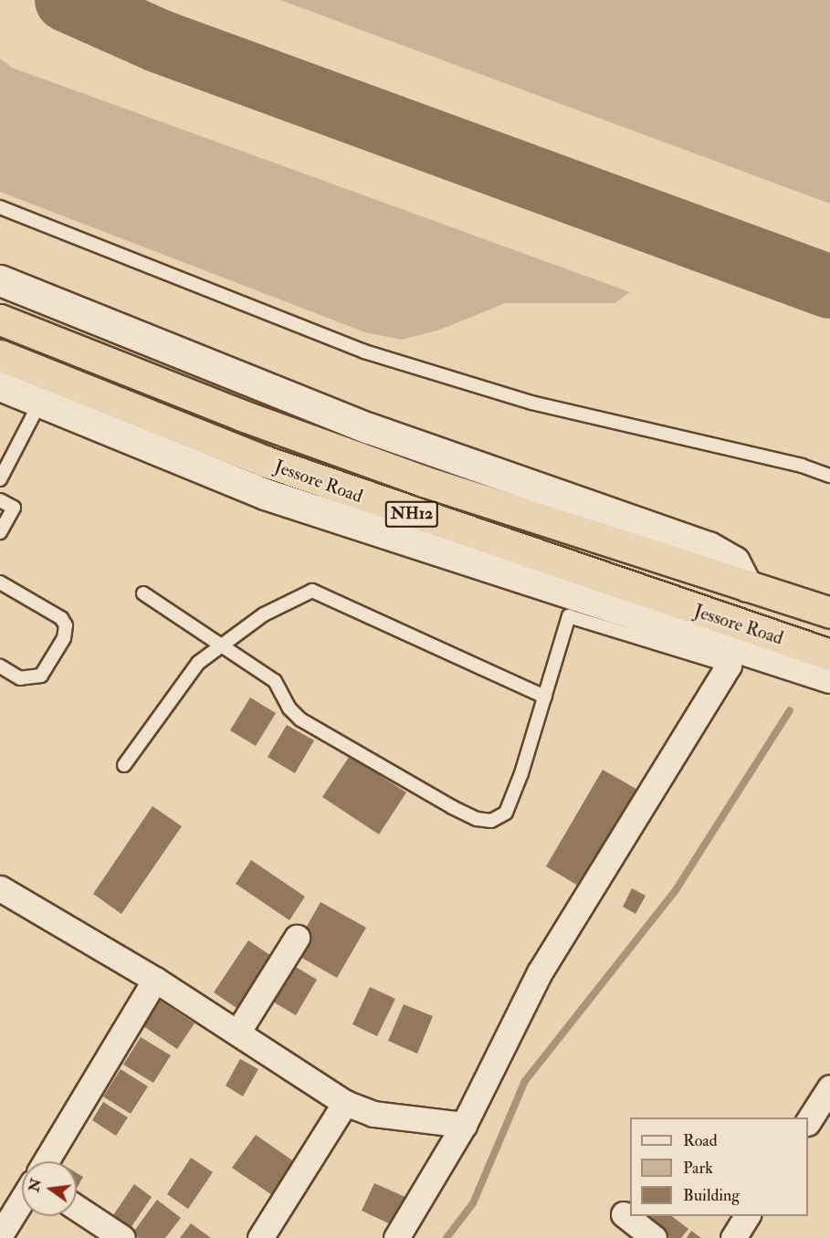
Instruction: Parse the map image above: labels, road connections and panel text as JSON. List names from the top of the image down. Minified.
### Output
{"streets":{"highway":["Jessore Road","NH12"]},"legend":["Road","Park","Building"],"north":"left"}
